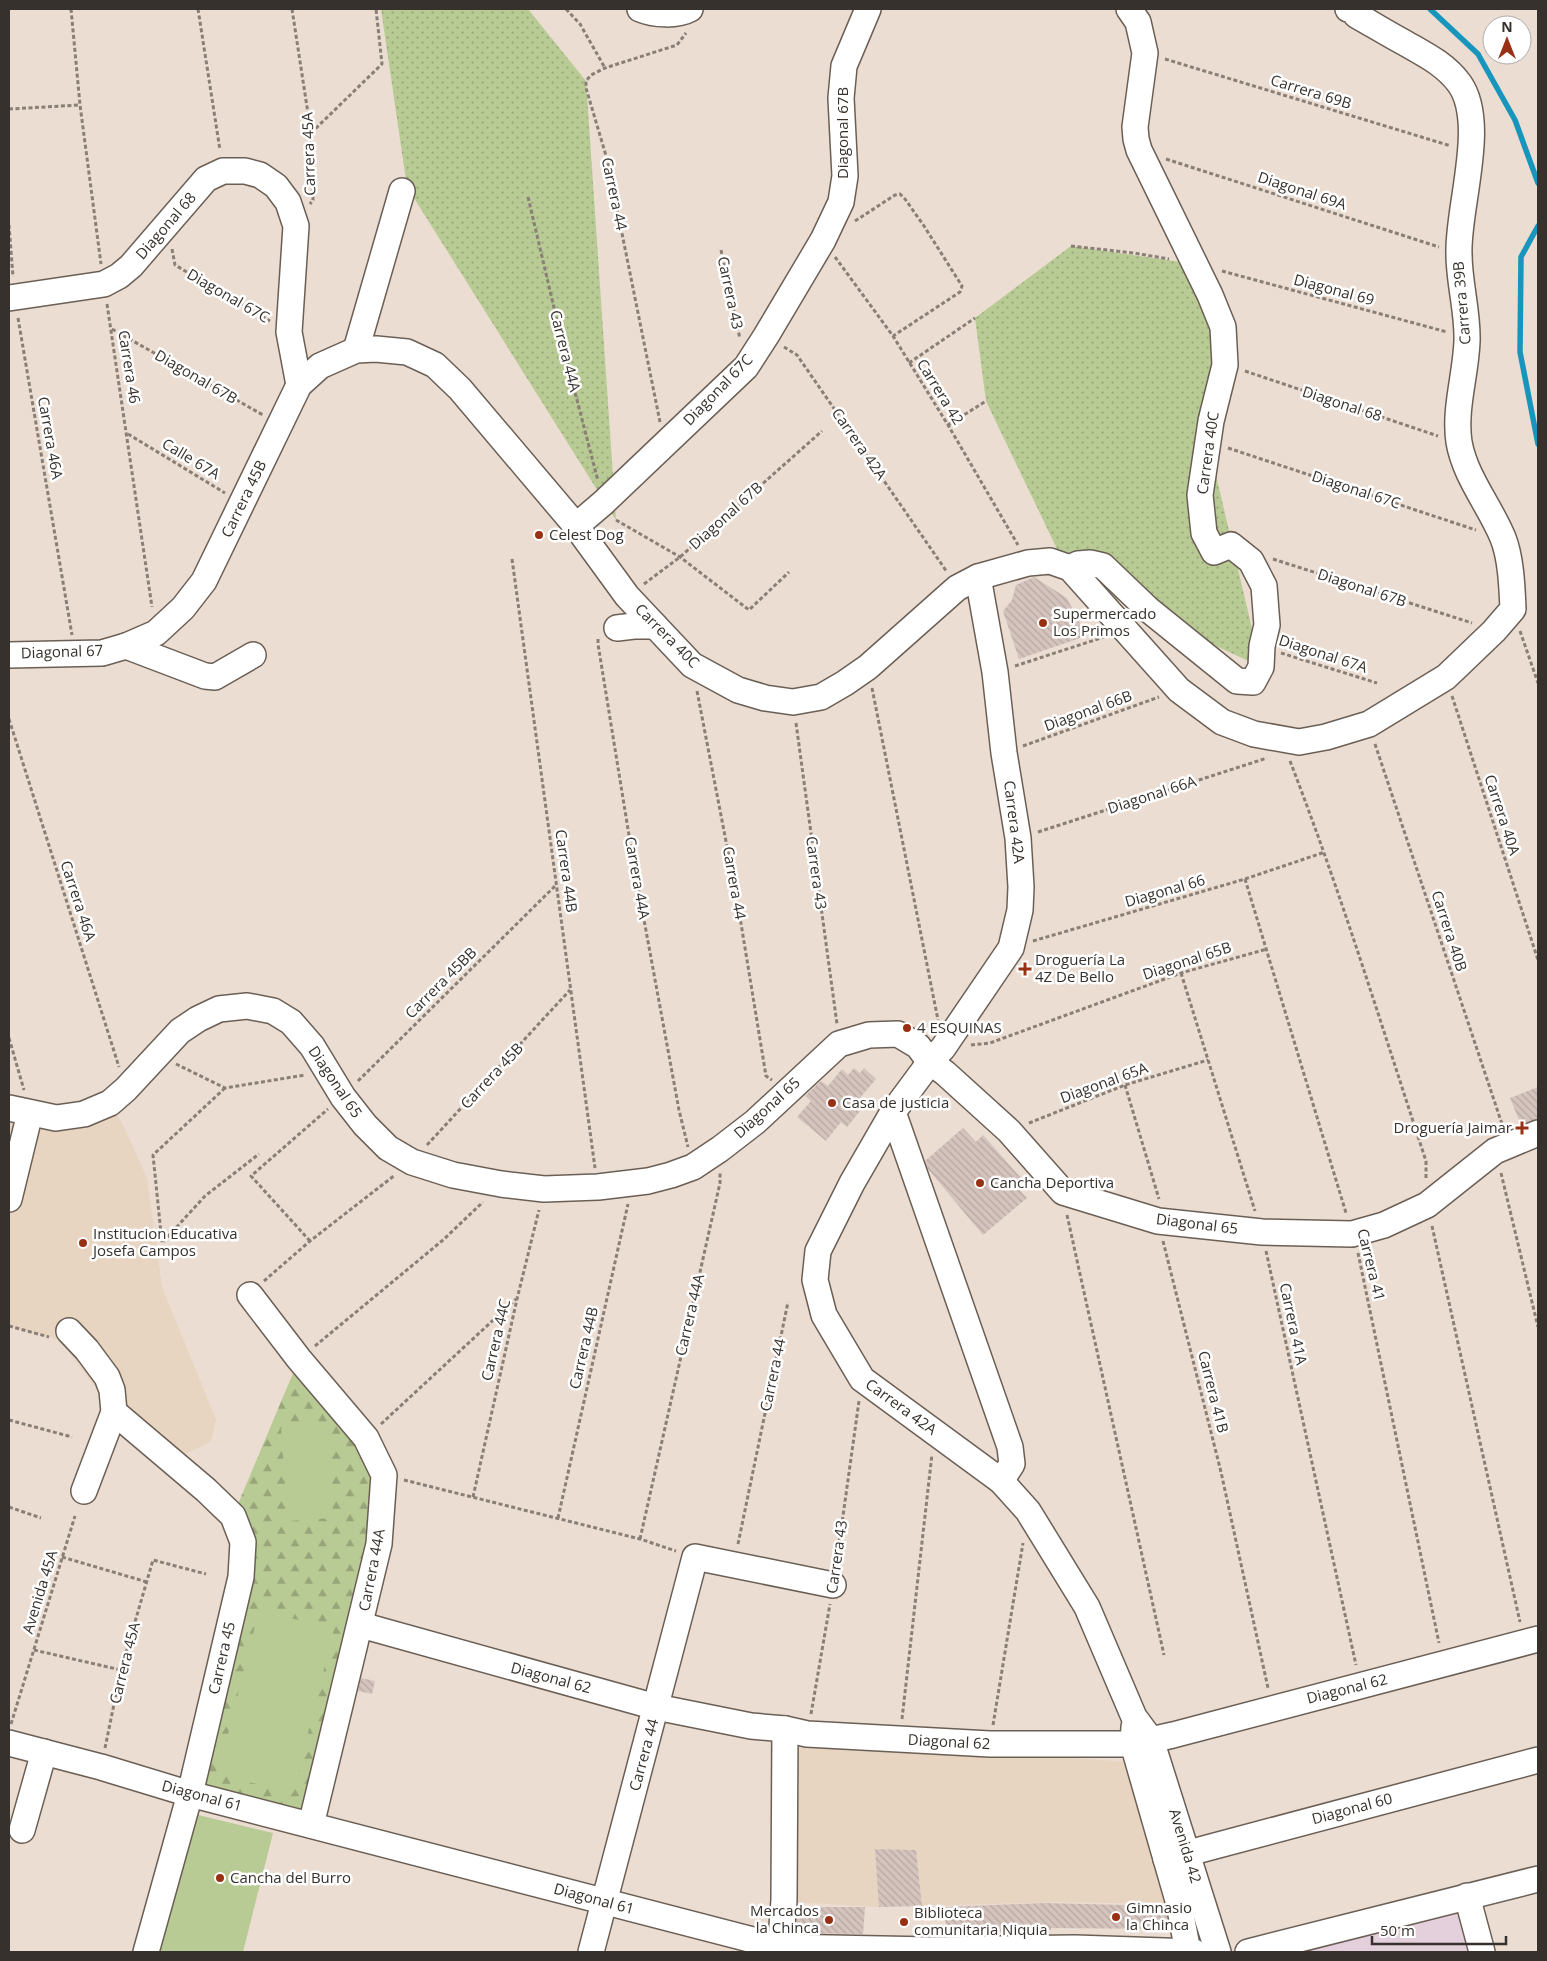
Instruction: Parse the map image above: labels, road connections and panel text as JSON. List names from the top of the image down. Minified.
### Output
{"streets":{"street":["Diagonal 67B","Carrera 44","Diagonal 68","Diagonal 67C","Carrera 39B","Carrera 44A","Carrera 42A","Carrera 40C","Carrera 45B","Diagonal 67","Diagonal 65","Carrera 45","Diagonal 62","Diagonal 61","Diagonal 60","Avenida 42"],"path":["Carrera 69B","Carrera 45A","Diagonal 69A","Diagonal 69","Carrera 43","Carrera 46","Carrera 42","Carrera 46A","Calle 67A","Diagonal 67A","Diagonal 66B","Diagonal 66A","Carrera 40A","Carrera 44B","Diagonal 66","Carrera 40B","Diagonal 65B","Carrera 45BB","Diagonal 65A","Carrera 41","Carrera 41A","Carrera 44C","Carrera 41B","Avenida 45A"]},"crossings":[["Carrera 69B","Carrera 39B"],["Carrera 69B","Carrera 40C"],["Diagonal 67B","Diagonal 67C"],["Diagonal 67B","Carrera 46"],["Diagonal 67B","Carrera 40C"],["Diagonal 67B","Carrera 45B"],["Carrera 45A","Diagonal 61"],["Diagonal 69A","Carrera 39B"],["Diagonal 69A","Carrera 40C"],["Carrera 44","Diagonal 67C"],["Carrera 44","Carrera 40C"],["Carrera 44","Diagonal 65"],["Carrera 44","Diagonal 62"],["Carrera 44","Diagonal 61"],["Diagonal 68","Diagonal 67C"],["Diagonal 68","Carrera 39B"],["Diagonal 68","Carrera 46"],["Diagonal 68","Carrera 46A"],["Diagonal 68","Carrera 40C"],["Diagonal 69","Carrera 39B"],["Diagonal 69","Carrera 40C"],["Carrera 43","Diagonal 67C"],["Carrera 43","Carrera 42A"],["Carrera 43","Carrera 40C"],["Carrera 43","Diagonal 65"],["Carrera 43","Diagonal 62"],["Diagonal 67C","Carrera 39B"],["Diagonal 67C","Carrera 44A"],["Diagonal 67C","Carrera 42"],["Diagonal 67C","Carrera 42A"],["Diagonal 67C","Carrera 40C"],["Carrera 44A","Diagonal 65"],["Carrera 44A","Diagonal 62"],["Carrera 44A","Diagonal 61"],["Carrera 46","Calle 67A"],["Carrera 46","Carrera 45B"],["Carrera 42","Carrera 40C"],["Carrera 46A","Diagonal 67"],["Carrera 46A","Diagonal 65"],["Carrera 42A","Carrera 40C"],["Carrera 42A","Diagonal 66B"],["Carrera 42A","Diagonal 66A"],["Carrera 42A","Diagonal 66"],["Carrera 42A","Diagonal 65B"],["Carrera 42A","Diagonal 65"],["Carrera 42A","Diagonal 62"],["Carrera 42A","Avenida 42"],["Carrera 40C","Carrera 45B"],["Carrera 40C","Diagonal 67A"],["Calle 67A","Carrera 45B"],["Carrera 45B","Diagonal 67"],["Carrera 45B","Carrera 44B"],["Carrera 45B","Carrera 45BB"],["Carrera 45B","Diagonal 65"],["Carrera 44B","Carrera 45BB"],["Carrera 44B","Diagonal 65"],["Diagonal 66","Carrera 41"],["Carrera 40B","Diagonal 65"],["Diagonal 65B","Diagonal 65"],["Diagonal 65B","Carrera 41"],["Diagonal 65B","Carrera 41A"],["Carrera 45BB","Diagonal 65"],["Diagonal 65","Diagonal 65A"],["Diagonal 65","Carrera 41"],["Diagonal 65","Carrera 41A"],["Diagonal 65","Carrera 44C"],["Diagonal 65","Carrera 41B"],["Diagonal 65A","Carrera 41A"],["Diagonal 65A","Carrera 41B"],["Carrera 41","Diagonal 62"],["Carrera 41A","Diagonal 62"],["Carrera 41B","Diagonal 62"],["Carrera 45","Diagonal 61"],["Diagonal 62","Avenida 42"],["Diagonal 61","Avenida 42"],["Diagonal 60","Avenida 42"]],"places":{"other":["Celest Dog","Supermercado Los Primos","4 ESQUINAS","Casa de justicia","Cancha Deportiva","Institucion Educativa Josefa Campos","Cancha del Burro","Gimnasio la Chinca","Mercados la Chinca","Biblioteca comunitaria Niquia"],"health":["Droguería La 4Z De Bello","Droguería Jaimar"]},"scale_bar":"50 m","north":"top"}
